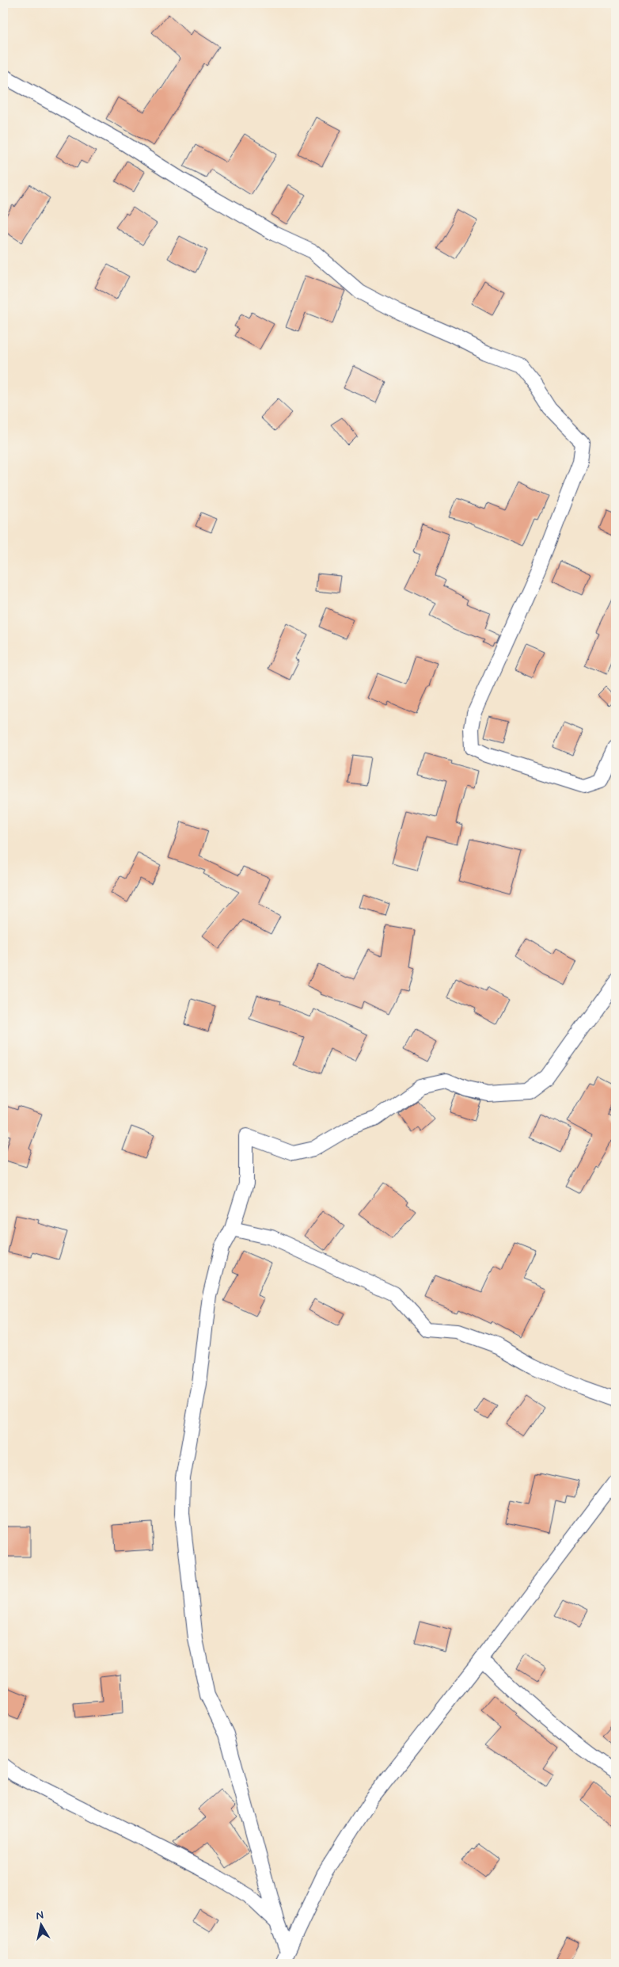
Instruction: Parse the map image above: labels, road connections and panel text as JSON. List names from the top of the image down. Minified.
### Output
{"north":"top"}
